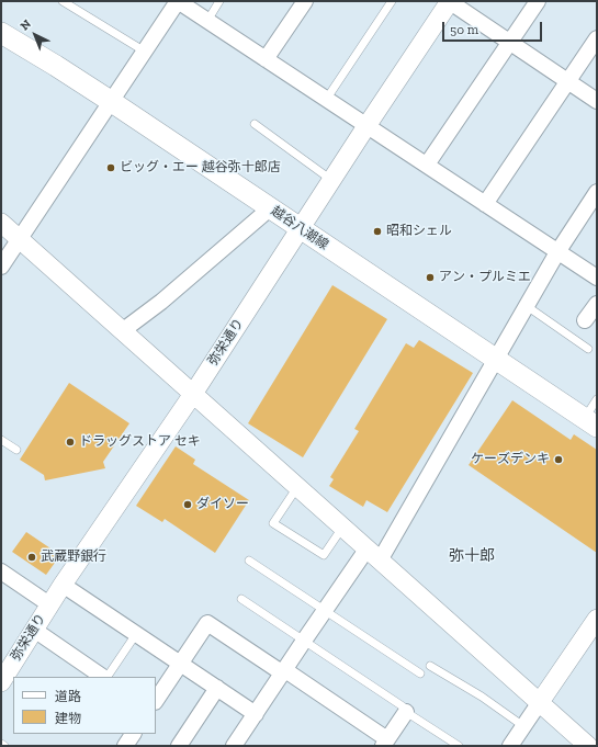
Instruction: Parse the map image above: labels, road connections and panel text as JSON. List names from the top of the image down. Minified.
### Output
{"streets":{"main road":["越谷八潮線"],"street":["弥栄通り"]},"crossings":[["越谷八潮線","弥栄通り"]],"districts":["弥十郎"],"places":["ビッグ・エー 越谷弥十郎店","昭和シェル","アン・プルミエ","ドラッグストア セキ","ケーズデンキ","ダイソー","武蔵野銀行"],"legend":["道路","建物"],"scale_bar":"50 m","north":"top left"}
